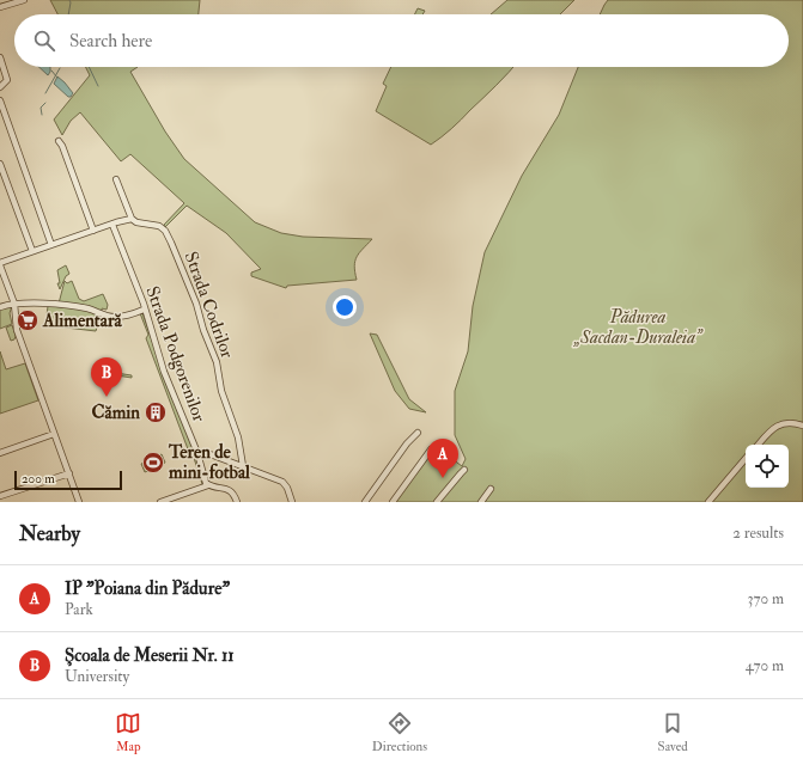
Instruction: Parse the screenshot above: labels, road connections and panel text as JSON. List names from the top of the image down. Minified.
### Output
{"streets":{"street":["Strada Codrilor","Strada Podgorenilor"]},"parks":["Pădurea „Sacdan-Duraleia”"],"places":{"supermarket":["Alimentară"],"building":["Cămin"],"sports":["Teren de mini-fotbal"]},"scale_bar":"200 m","page":{"search":"Search here","pins":["B","A"],"scale":"200 m","heading":["Nearby","2 results"],"list":[{"mark":"A","name":"IP \"Poiana din Pădure\"","note":"Park","value":"370 m"},{"mark":"B","name":"Şcoala de Meserii Nr. 11","note":"University","value":"470 m"}],"nav":["Map","Directions","Saved"]}}
